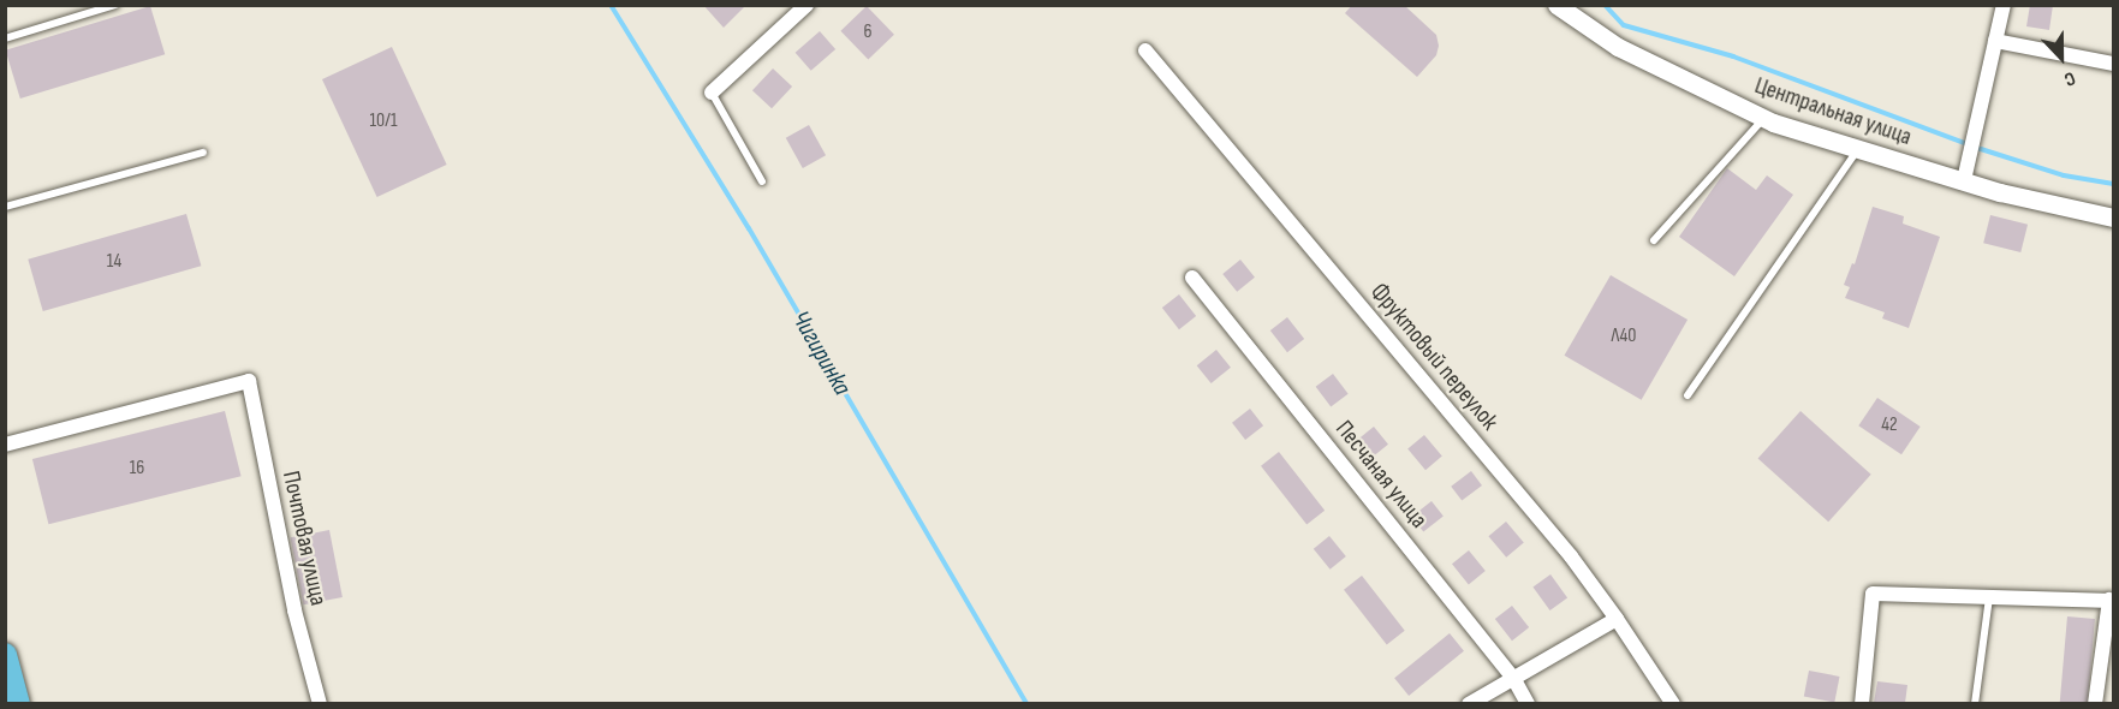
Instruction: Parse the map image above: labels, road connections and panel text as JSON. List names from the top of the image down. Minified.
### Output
{"streets":{"street":["Центральная улица","Фруктовый переулок","Песчаная улица","Почтовая улица"]},"water":["Чигиринка"],"house_numbers":["6","10/1","14","Л40","42","16"],"north":"bottom"}
